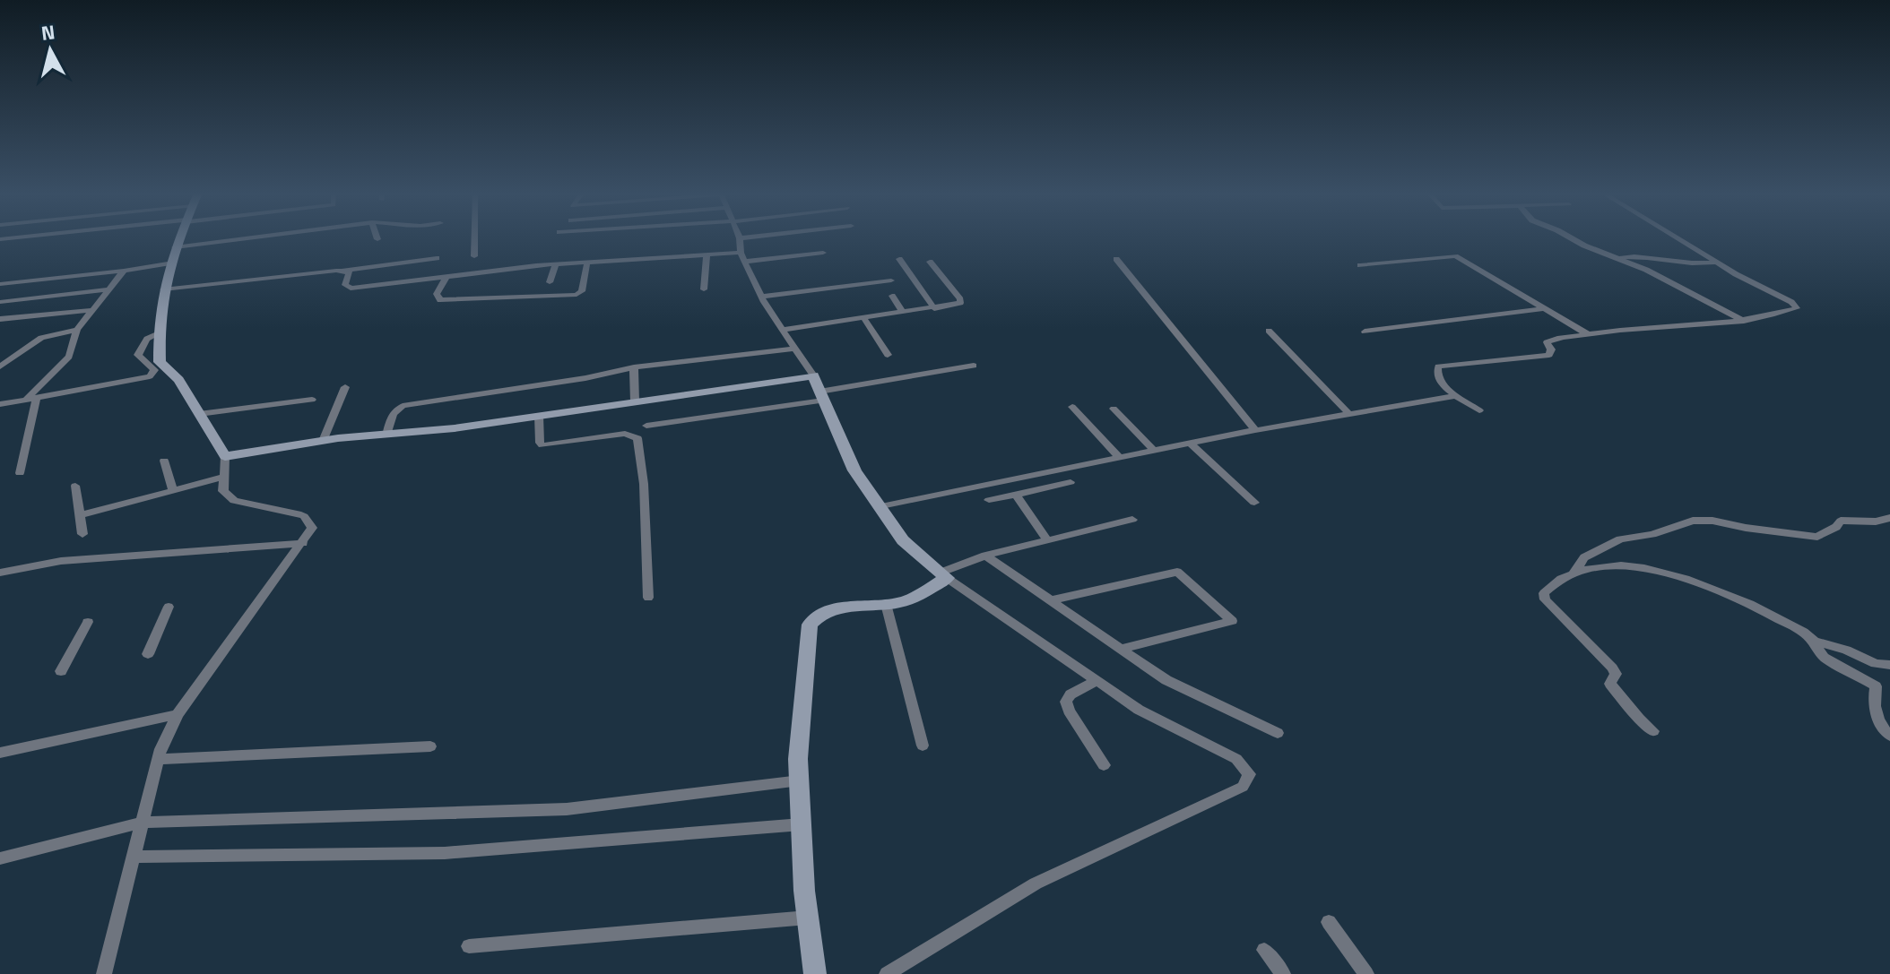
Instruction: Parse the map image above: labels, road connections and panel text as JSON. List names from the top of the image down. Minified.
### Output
{"north":"top"}
